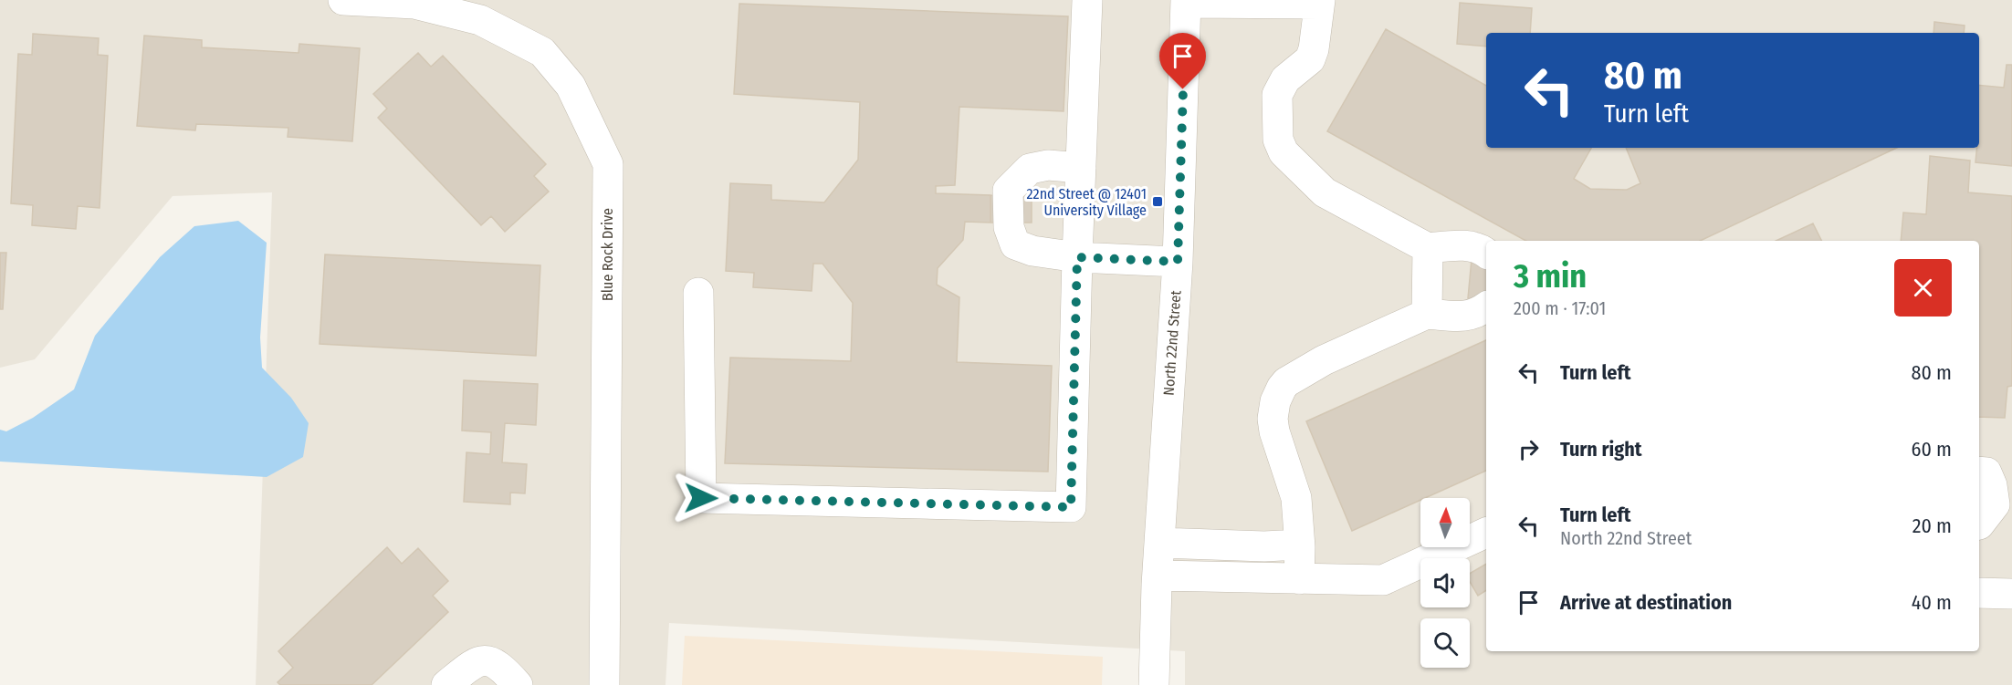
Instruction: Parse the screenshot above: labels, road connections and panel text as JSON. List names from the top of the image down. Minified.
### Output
{"streets":{"street":["Blue Rock Drive","North 22nd Street"]},"places":{"transit":["22nd Street @ 12401 University Village"]},"north":"top","page":{"turn":["80 m","Turn left"],"heading":["3 min","200 m · 17:01"],"list":[{"name":"Turn left","value":"80 m"},{"name":"Turn right","value":"60 m"},{"name":"Turn left","note":"North 22nd Street","value":"20 m"},{"name":"Arrive at destination","value":"40 m"}]}}
